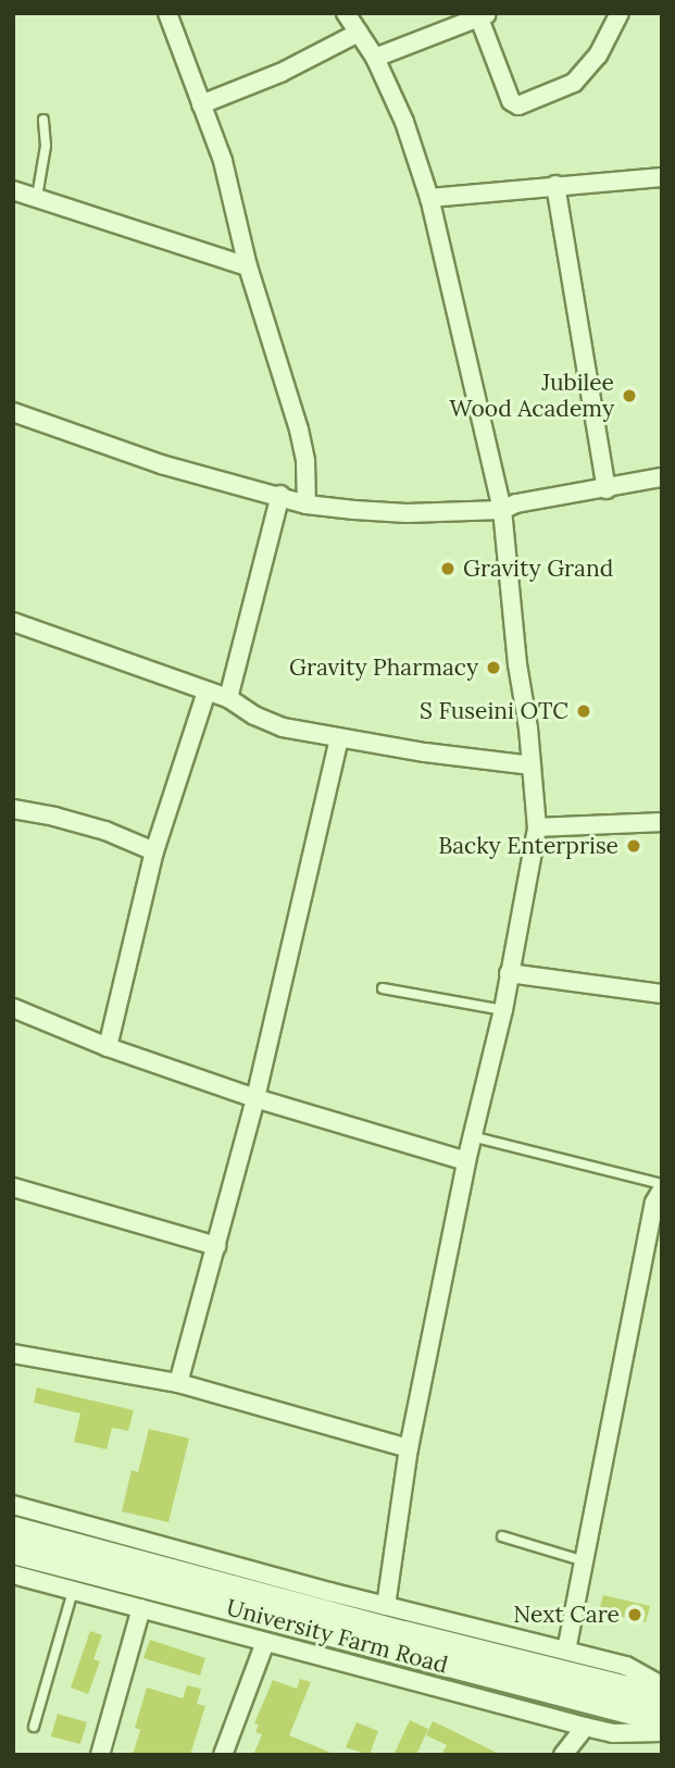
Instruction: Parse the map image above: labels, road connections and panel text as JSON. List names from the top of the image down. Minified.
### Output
{"streets":{"street":["University Farm Road"]},"places":["Jubilee Wood Academy","Gravity Grand","Gravity Pharmacy","S Fuseini OTC","Backy Enterprise","Next Care"]}
